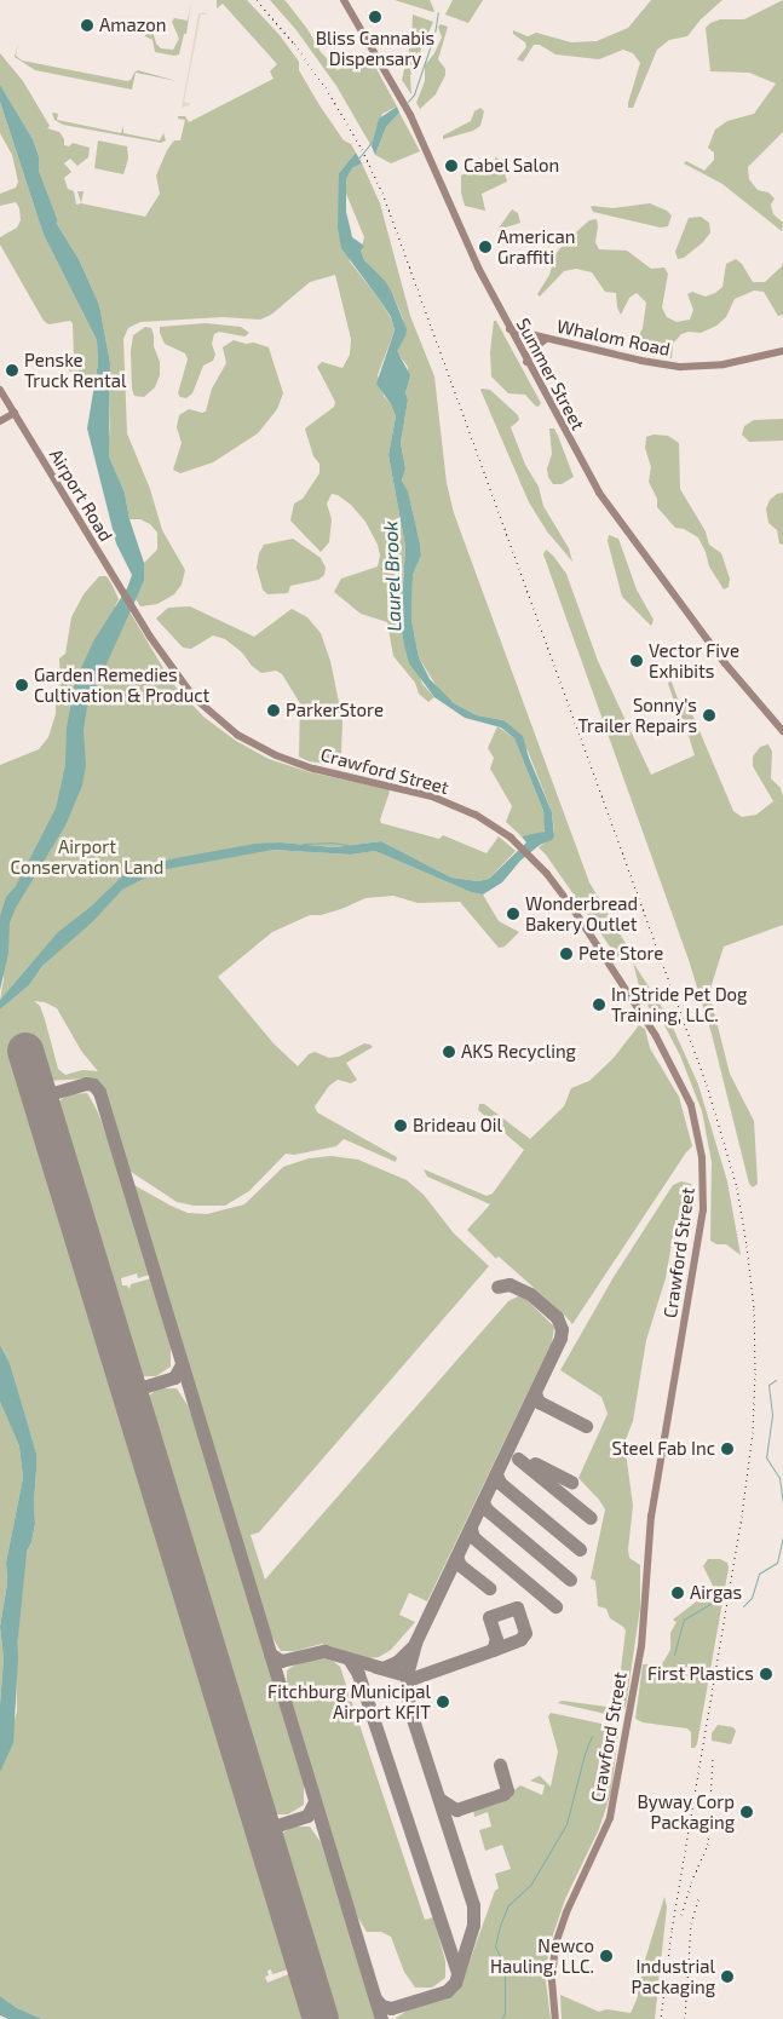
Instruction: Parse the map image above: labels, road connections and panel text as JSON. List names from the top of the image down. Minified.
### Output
{"streets":{"main road":["Whalom Road","Summer Street","Airport Road","Crawford Street"]},"crossings":[["Whalom Road","Summer Street"],["Airport Road","Crawford Street"]],"water":["Laurel Brook"],"parks":["Airport Conservation Land"],"places":["Bliss Cannabis Dispensary","Amazon","Cabel Salon","American Graffiti","Penske Truck Rental","Vector Five Exhibits","Garden Remedies Cultivation & Product","ParkerStore","Sonny's Trailer Repairs","Wonderbread Bakery Outlet","Pete Store","In Stride Pet Dog Training, LLC.","AKS Recycling","Brideau Oil","Steel Fab Inc","Airgas","First Plastics","Fitchburg Municipal Airport KFIT","Byway Corp Packaging","Newco Hauling, LLC.","Industrial Packaging"]}
